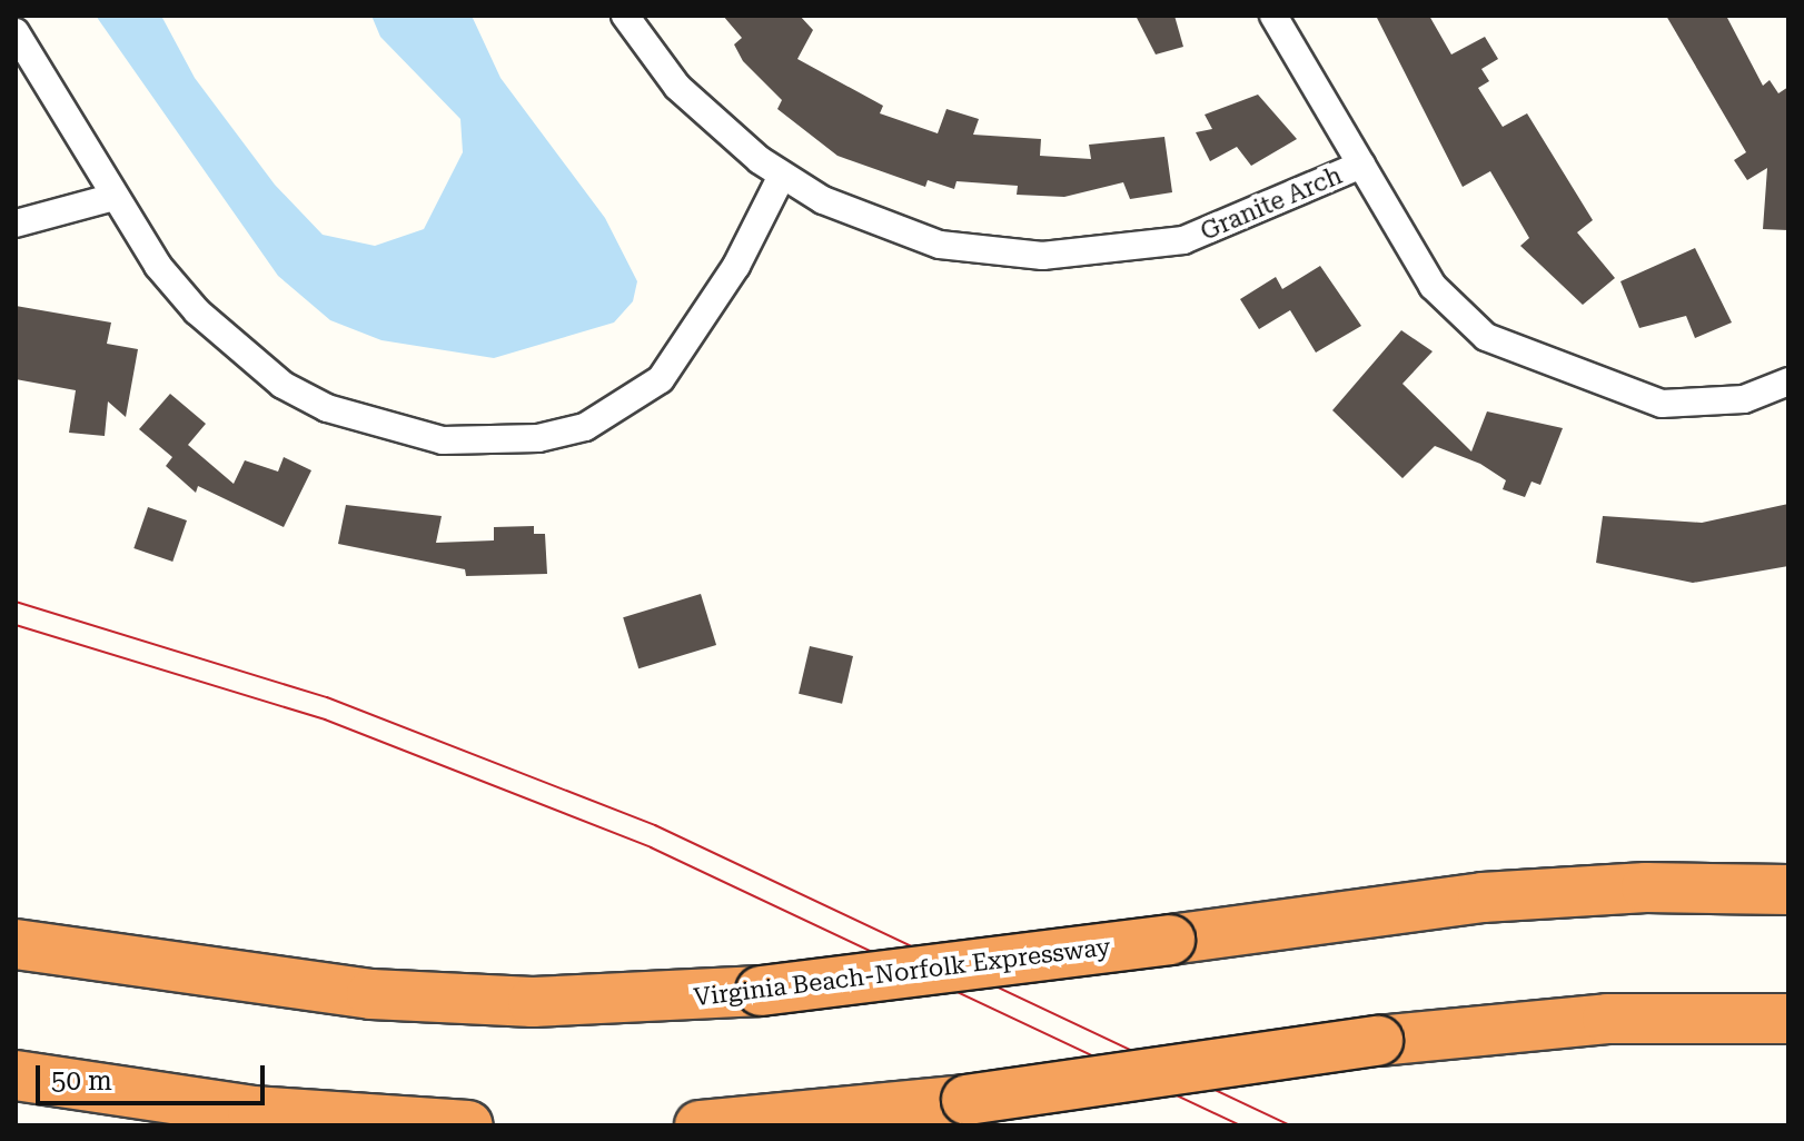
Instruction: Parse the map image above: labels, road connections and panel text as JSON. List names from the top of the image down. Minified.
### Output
{"streets":{"highway":["Virginia Beach-Norfolk Expressway"],"street":["Granite Arch"]},"scale_bar":"50 m"}
